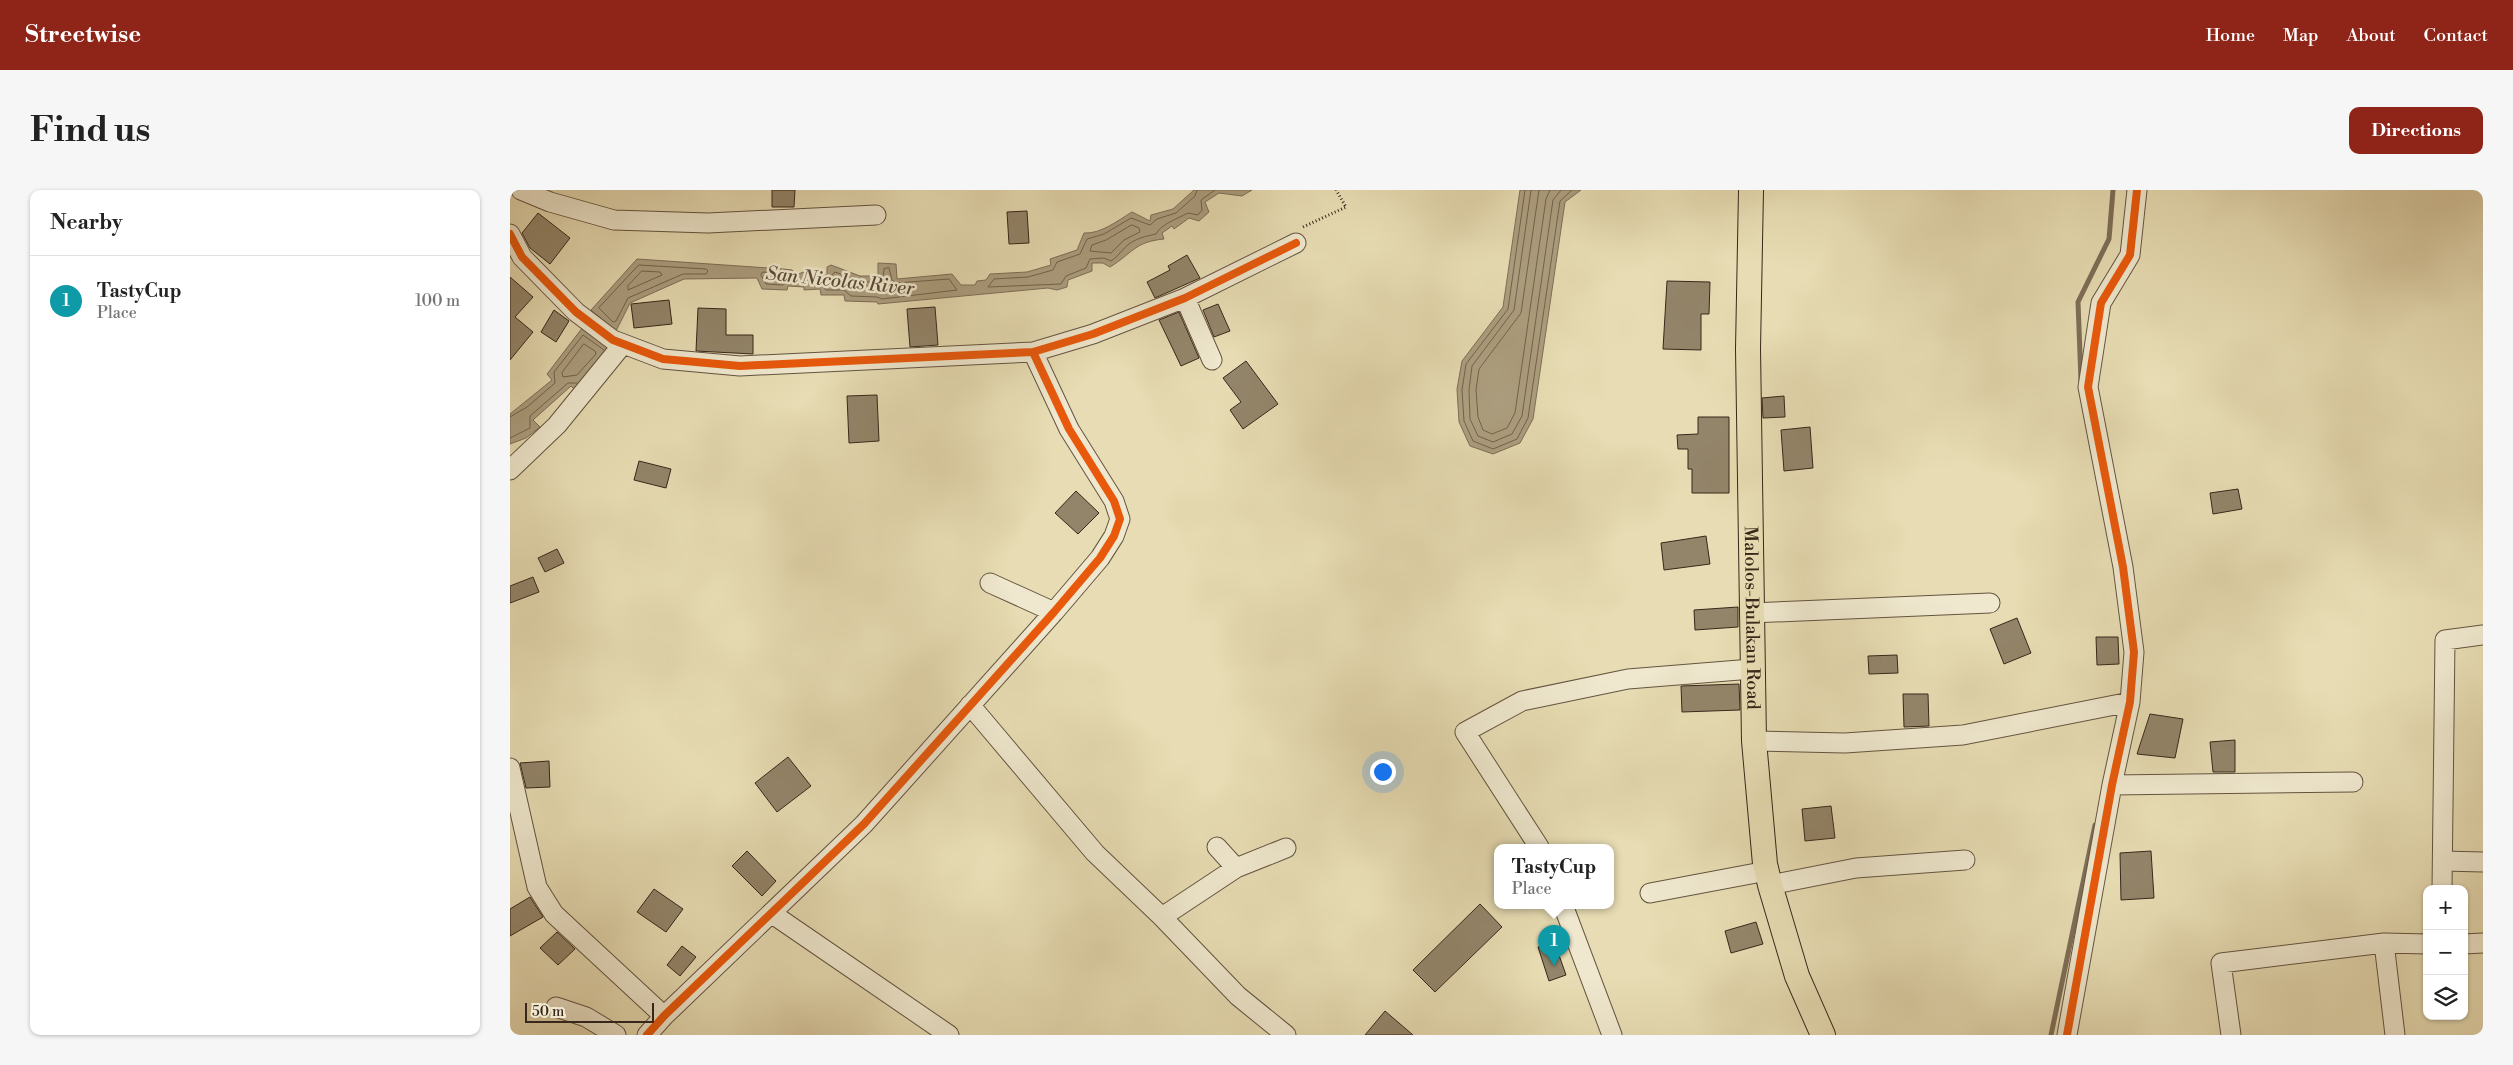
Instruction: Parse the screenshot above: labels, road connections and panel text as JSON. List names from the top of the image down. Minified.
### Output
{"streets":{"main road":["Malolos-Bulakan Road"]},"water":["San Nicolas River"],"scale_bar":"50 m","page":{"header":"Streetwise","nav":["Home","Map","About","Contact"],"buttons":"Directions","title":"Find us","heading":"Nearby","list":[{"mark":"1","name":"TastyCup","note":"Place","value":"100 m"}],"popup":["TastyCup","Place"],"map_buttons":["+","−"],"pins":"1","scale":"50 m"}}
